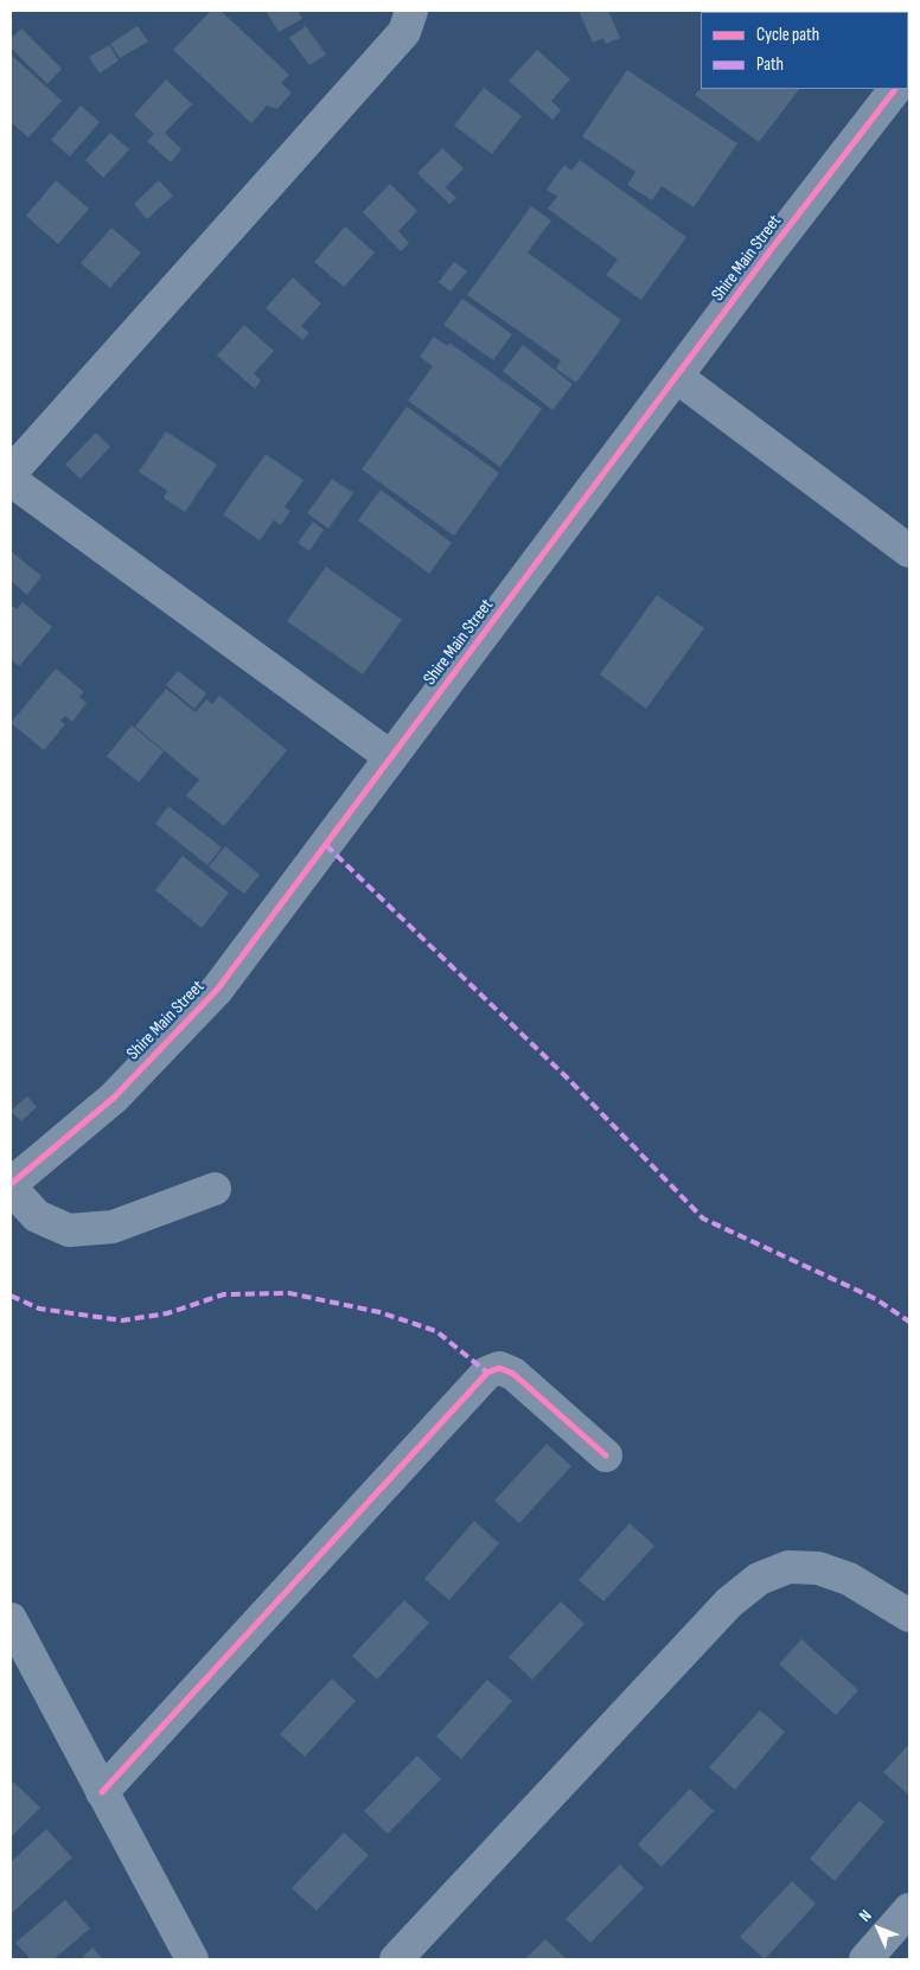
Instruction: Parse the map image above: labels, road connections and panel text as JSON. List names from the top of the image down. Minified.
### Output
{"streets":{"street":["Shire Main Street"]},"legend":["Cycle path","Path"],"north":"top left"}
